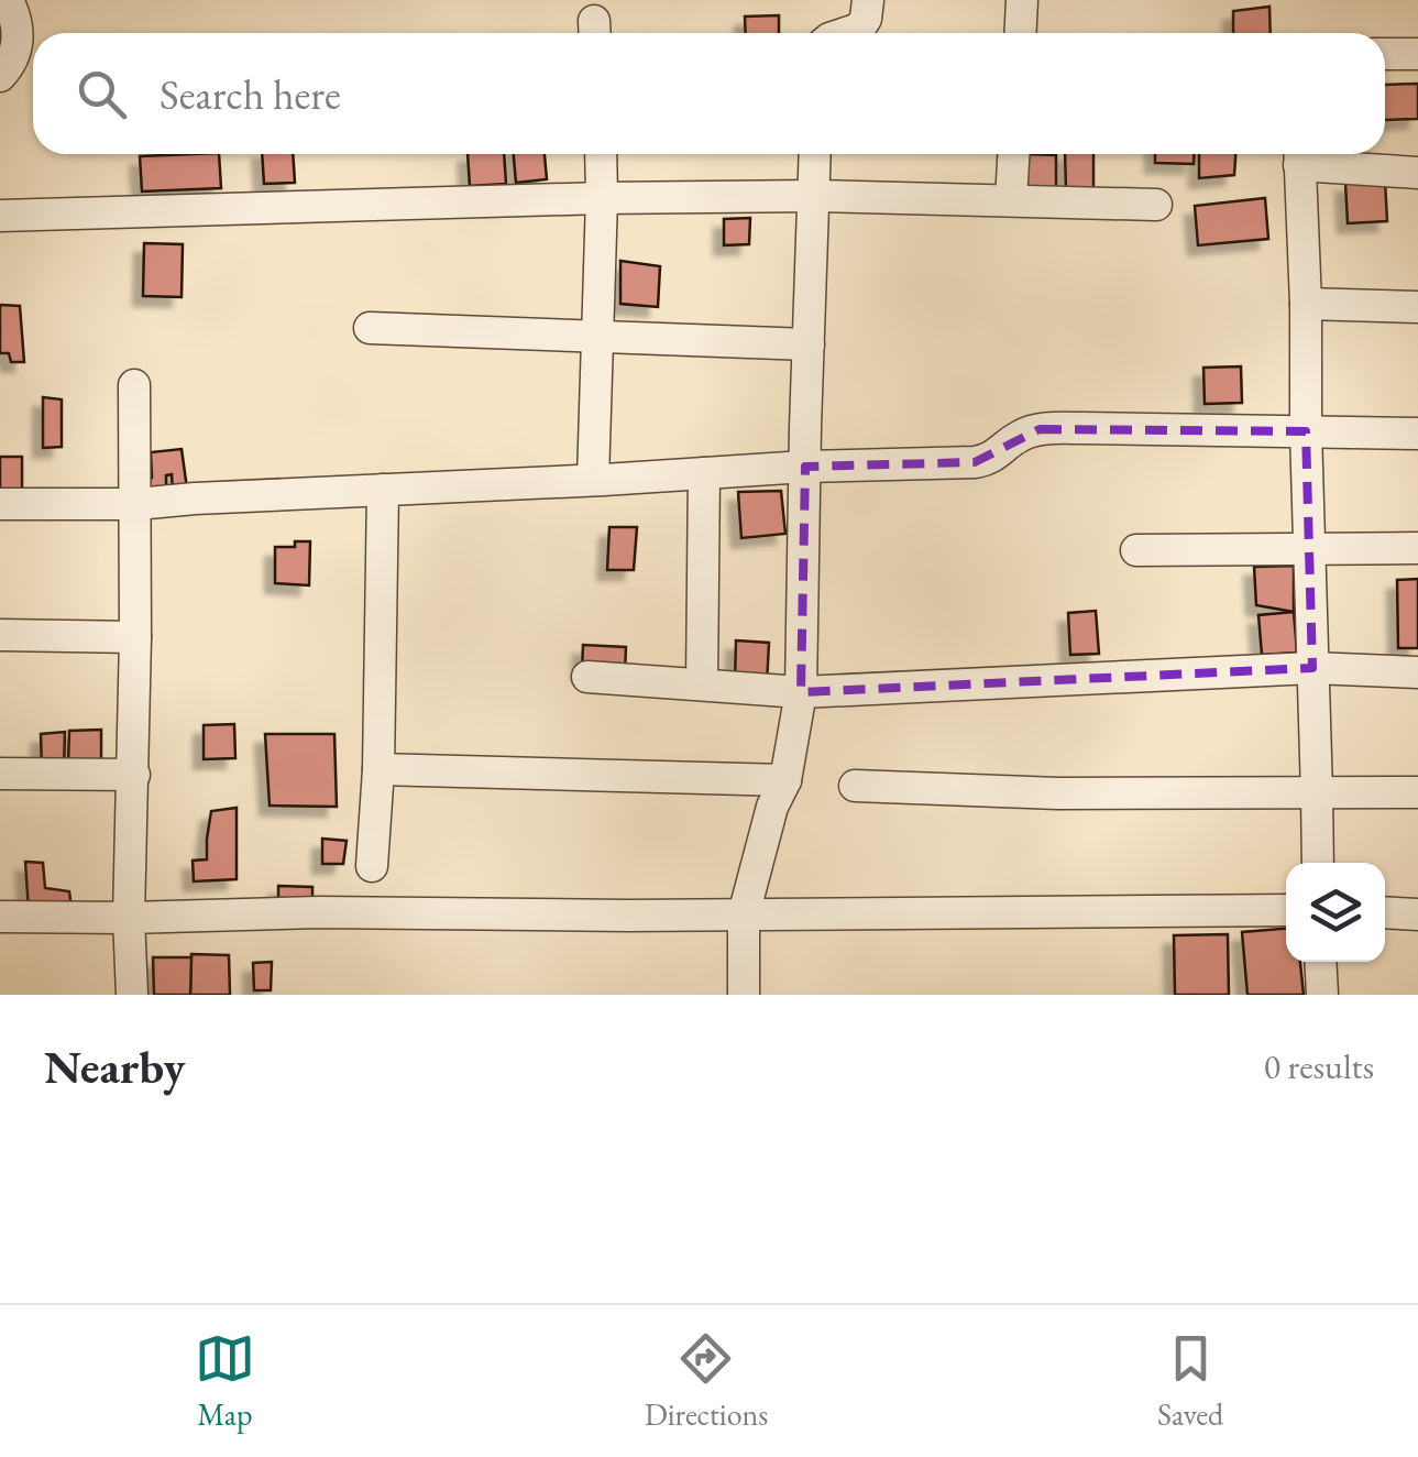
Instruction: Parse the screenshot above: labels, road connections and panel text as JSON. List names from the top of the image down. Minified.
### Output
{"page":{"search":"Search here","heading":["Nearby","0 results"],"nav":["Map","Directions","Saved"]}}
